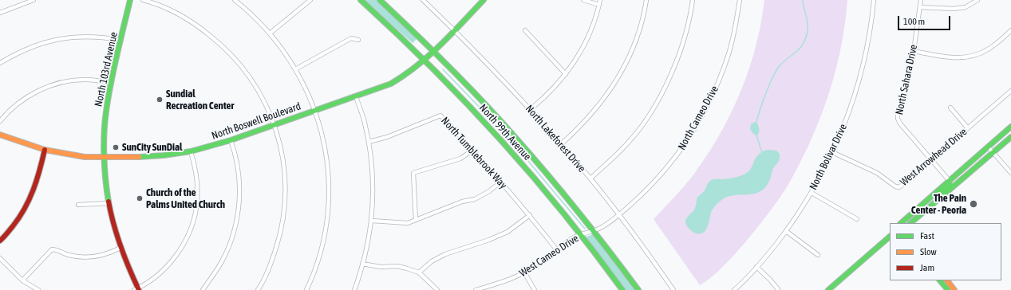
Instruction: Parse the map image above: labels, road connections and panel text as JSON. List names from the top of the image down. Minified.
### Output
{"streets":{"main road":["North 103rd Avenue","North Boswell Boulevard","North 99th Avenue"],"street":["North Sahara Drive","North Cameo Drive","North Lakeforest Drive","North Tumblebrook Way","North Bolivar Drive","West Arrowhead Drive","West Cameo Drive"]},"crossings":[["North 103rd Avenue","North Boswell Boulevard"],["North Sahara Drive","West Arrowhead Drive"],["North Cameo Drive","North Lakeforest Drive"],["North Cameo Drive","West Cameo Drive"],["North Boswell Boulevard","North 99th Avenue"],["North Boswell Boulevard","North Lakeforest Drive"],["North 99th Avenue","West Cameo Drive"],["North Lakeforest Drive","West Cameo Drive"],["North Tumblebrook Way","West Cameo Drive"],["North Bolivar Drive","West Arrowhead Drive"]],"places":["Sundial Recreation Center","SunCity SunDial","Church of the Palms United Church","The Pain Center - Peoria"],"legend":["Fast","Slow","Jam"],"scale_bar":"100 m"}
